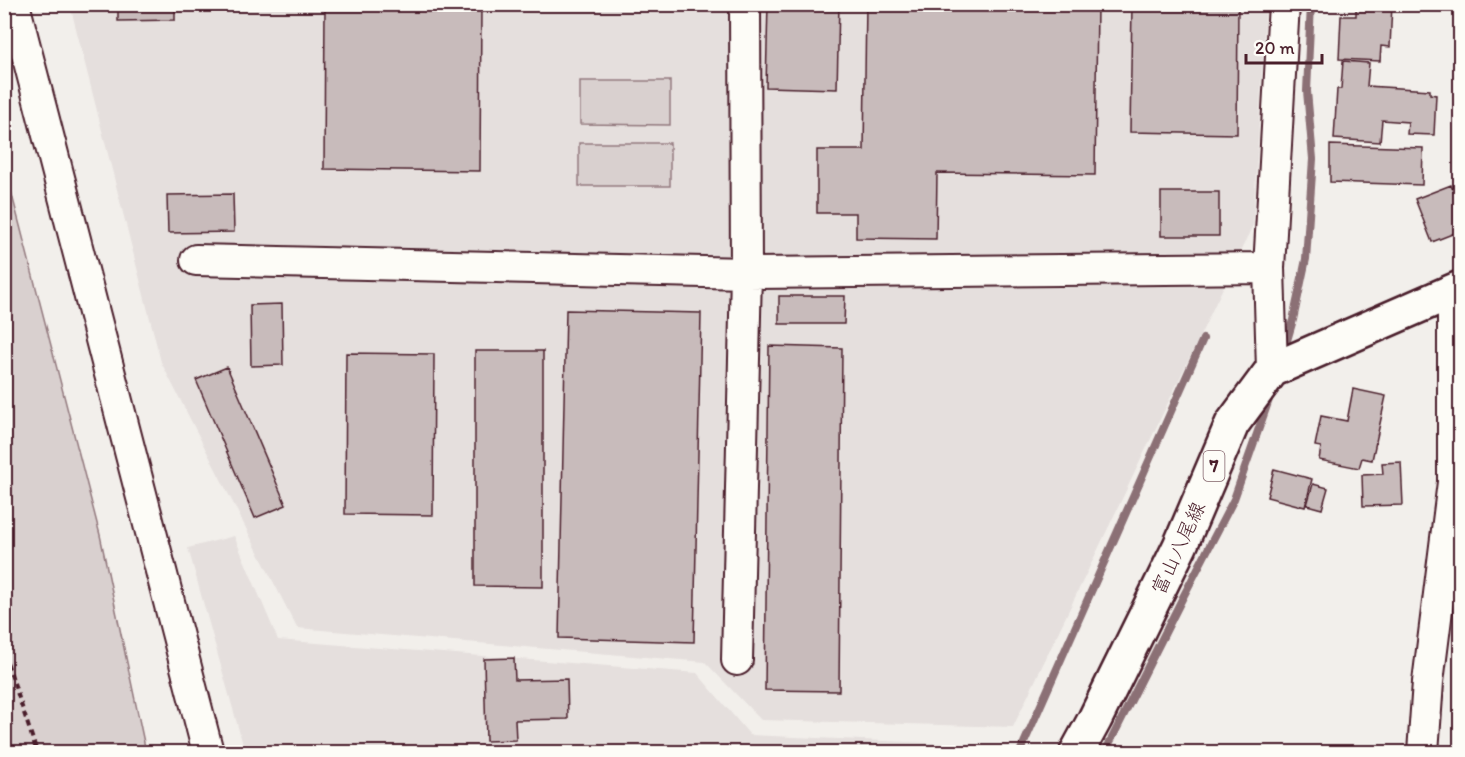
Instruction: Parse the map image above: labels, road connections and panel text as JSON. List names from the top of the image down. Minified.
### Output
{"streets":{"main road":["7","富山八尾線"]},"scale_bar":"20 m"}
